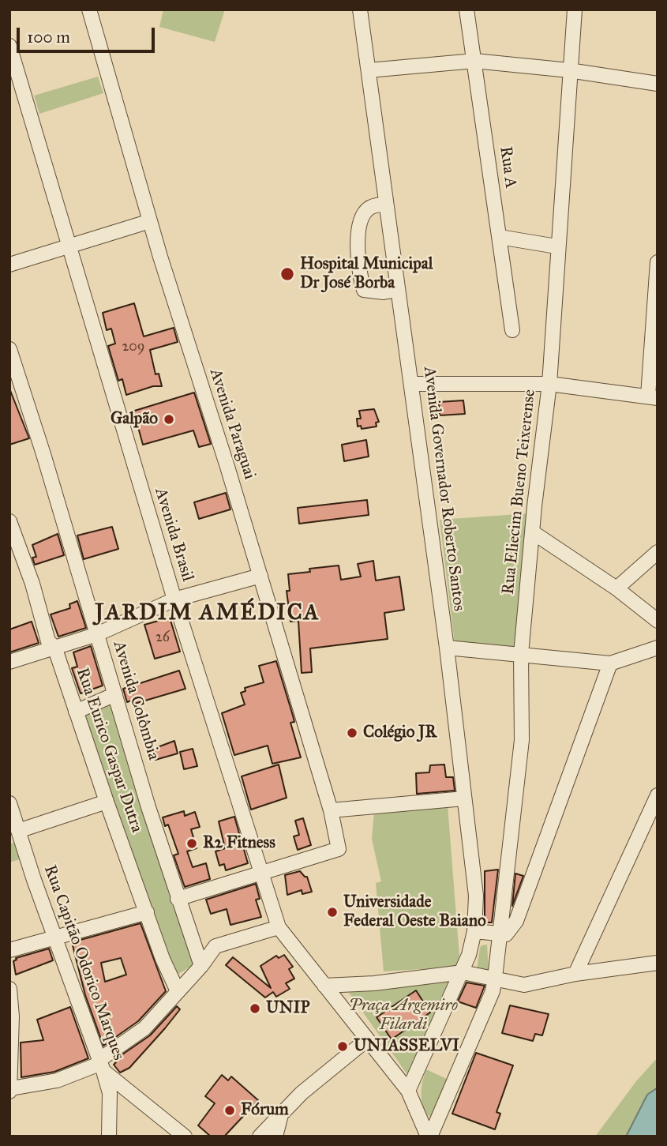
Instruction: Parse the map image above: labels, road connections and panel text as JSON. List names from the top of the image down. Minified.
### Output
{"streets":{"street":["Rua A","Avenida Paraguai","Avenida Governador Roberto Santos","Rua Eliecim Bueno Teixerense","Avenida Brasil","Avenida Colômbia","Rua Eurico Gaspar Dutra","Rua Capitão Odorico Marques"]},"crossings":[["Avenida Paraguai","Avenida Brasil"],["Avenida Governador Roberto Santos","Avenida Brasil"],["Rua Eliecim Bueno Teixerense","Avenida Brasil"]],"districts":["JARDIM AMÉDICA"],"parks":["Praça Argemiro Filardi"],"places":["Hospital Municipal Dr José Borba","Galpão","Colégio JR","R2 Fitness","Universidade Federal Oeste Baiano","UNIP","UNIASSELVI","Fórum"],"house_numbers":["209","26"],"scale_bar":"100 m"}
